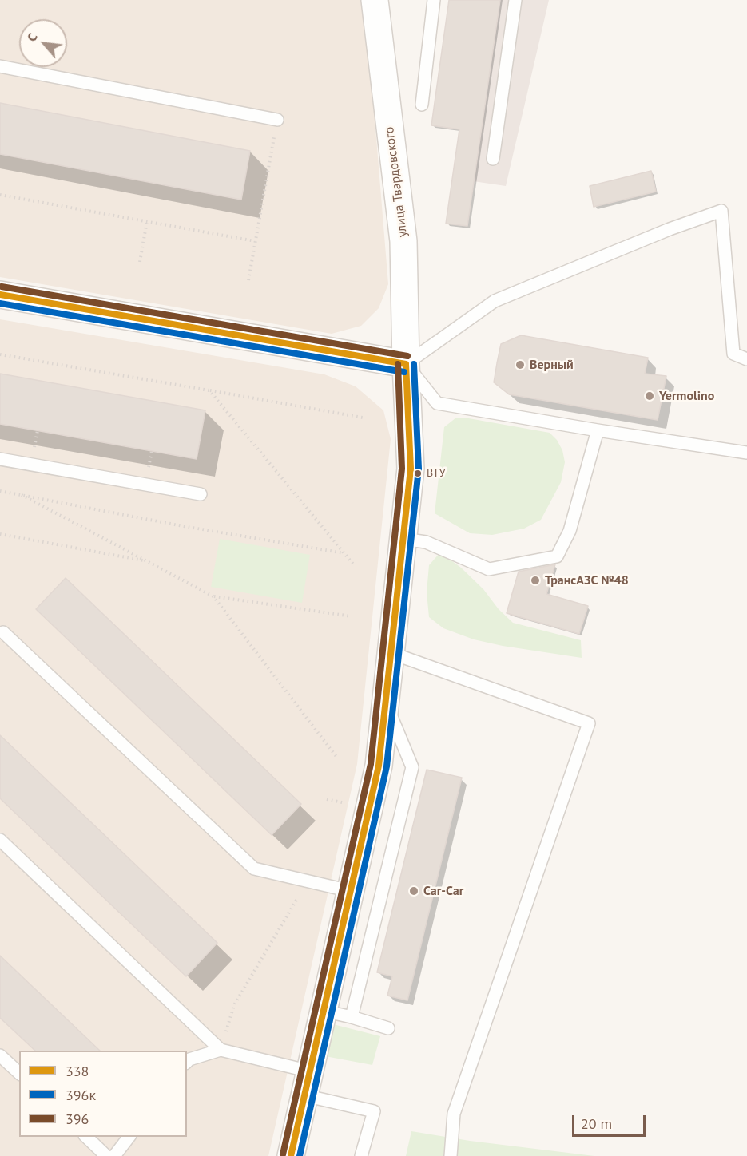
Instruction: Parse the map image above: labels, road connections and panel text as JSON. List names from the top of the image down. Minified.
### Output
{"streets":{"street":["улица Твардовского"]},"places":["Верный","Yermolino","ВТУ","ТрансАЗС №48","Car-Car"],"lines":["transit line 396","transit line 338","transit line 396к"],"legend":["338","396к","396"],"scale_bar":"20 m","north":"top left"}
